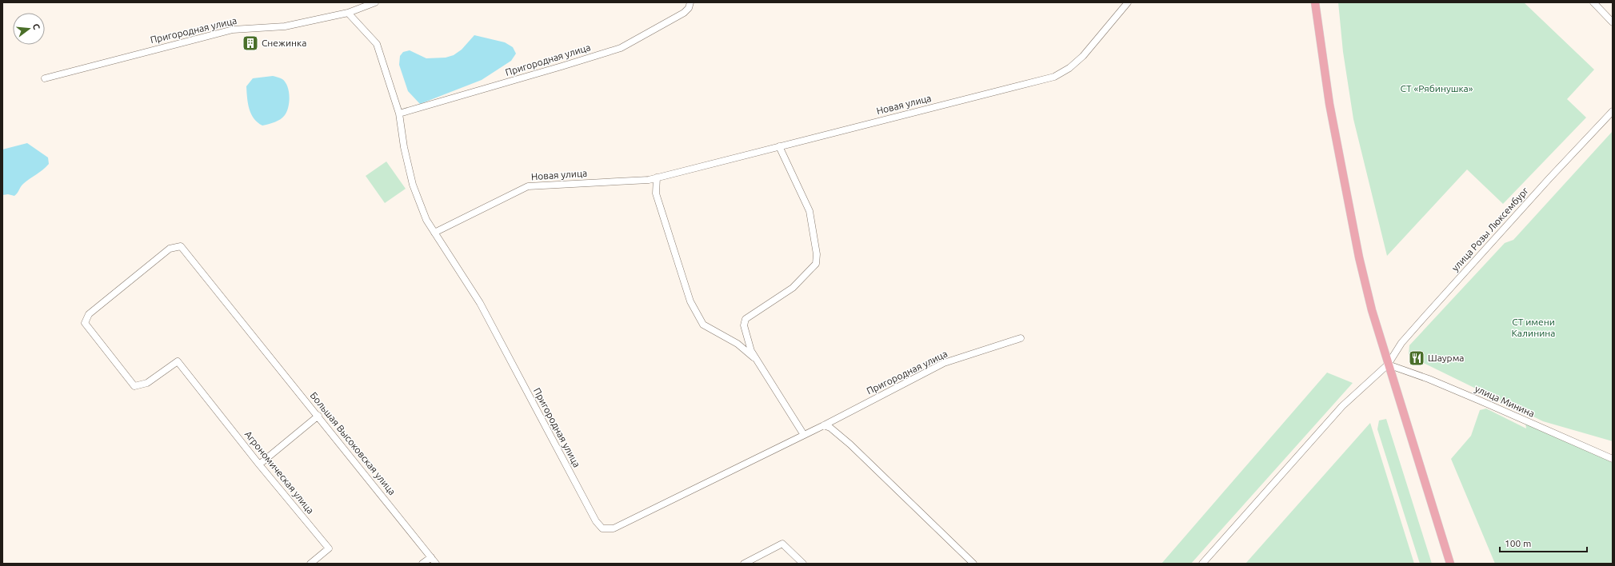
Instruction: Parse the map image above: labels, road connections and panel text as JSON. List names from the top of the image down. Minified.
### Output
{"streets":{"street":["Пригородная улица","Новая улица","улица Розы Люксембург","улица Минина","Большая Высоковская улица","Агрономическая улица"]},"crossings":[["Пригородная улица","Новая улица"],["улица Розы Люксембург","улица Минина"],["Большая Высоковская улица","Агрономическая улица"]],"parks":["СТ «Рябинушка»","СТ имени Калинина"],"places":{"building":["Снежинка"],"restaurant":["Шаурма"]},"scale_bar":"100 m","north":"right"}
